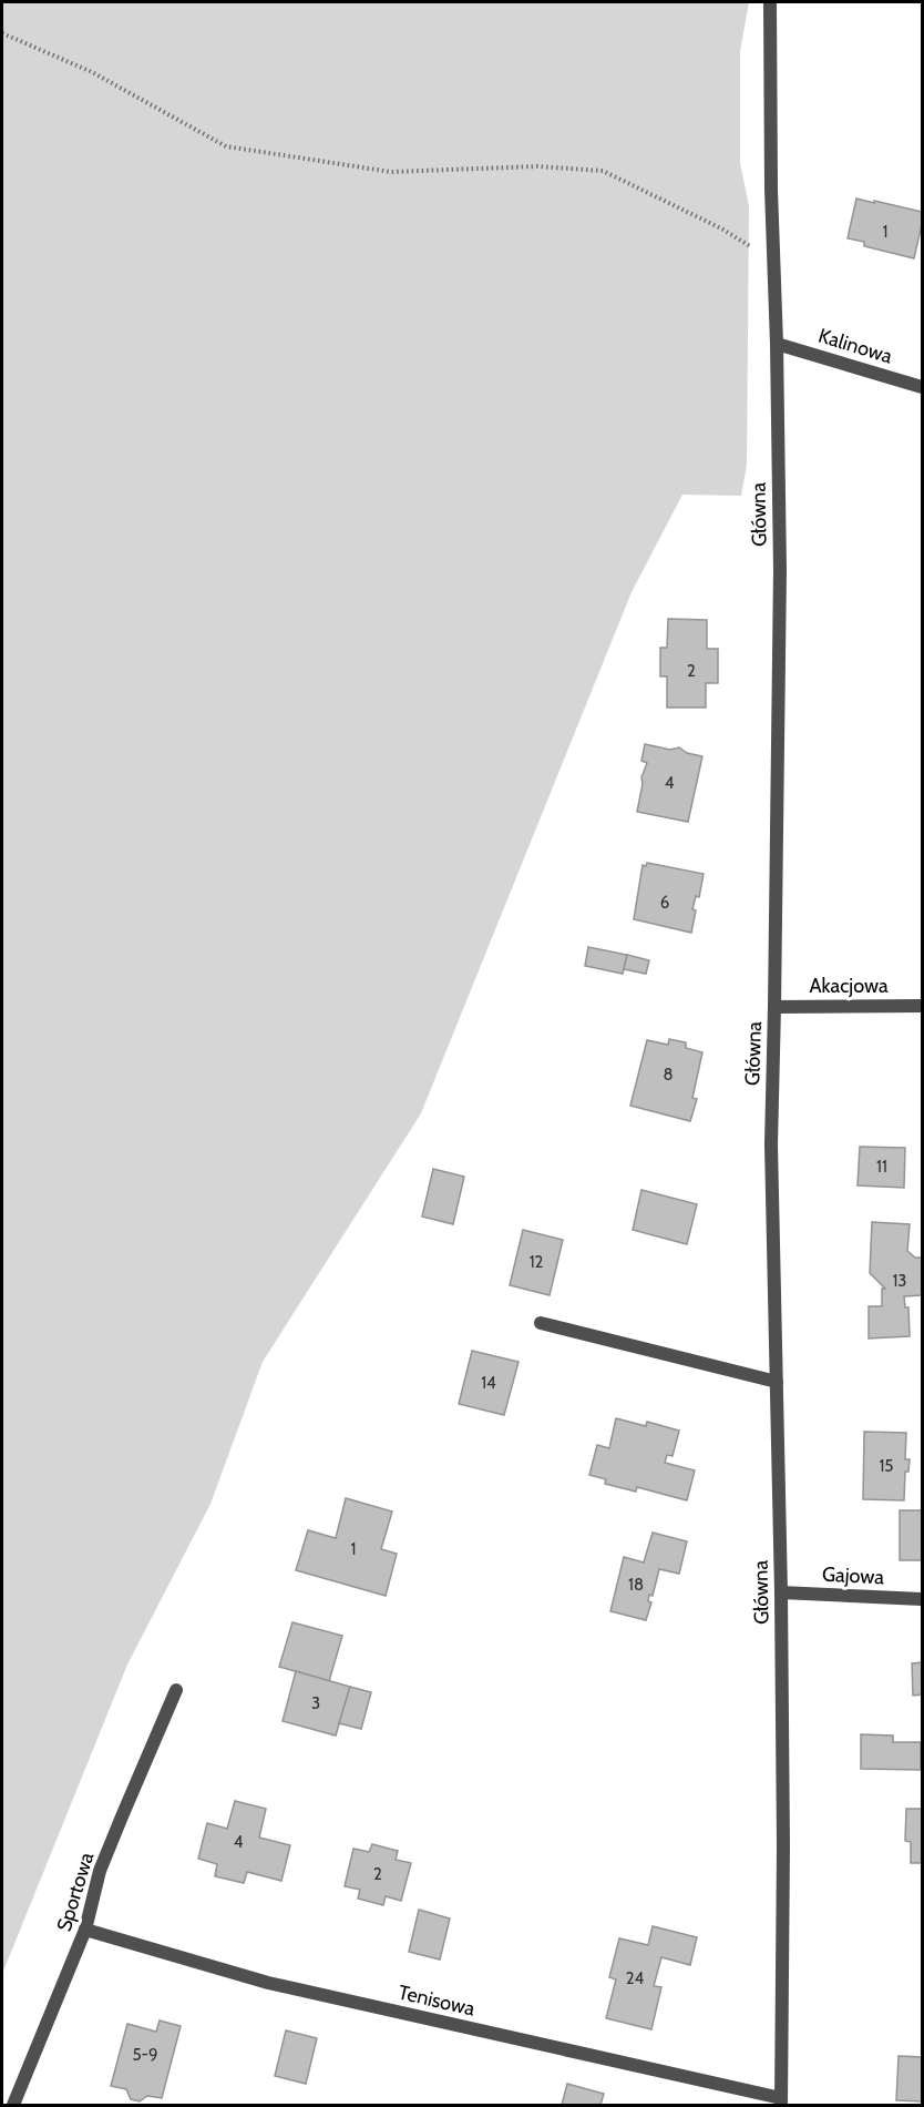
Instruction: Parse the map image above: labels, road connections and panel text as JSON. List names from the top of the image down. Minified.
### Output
{"streets":{"street":["Kalinowa","Główna","Akacjowa","Gajowa","Sportowa","Tenisowa"]},"crossings":[["Kalinowa","Główna"],["Główna","Akacjowa"],["Główna","Gajowa"],["Główna","Tenisowa"],["Sportowa","Tenisowa"]],"house_numbers":["1","2","4","6","8","11","12","13","14","15","1","18","3","4","2","24","5-9"]}
